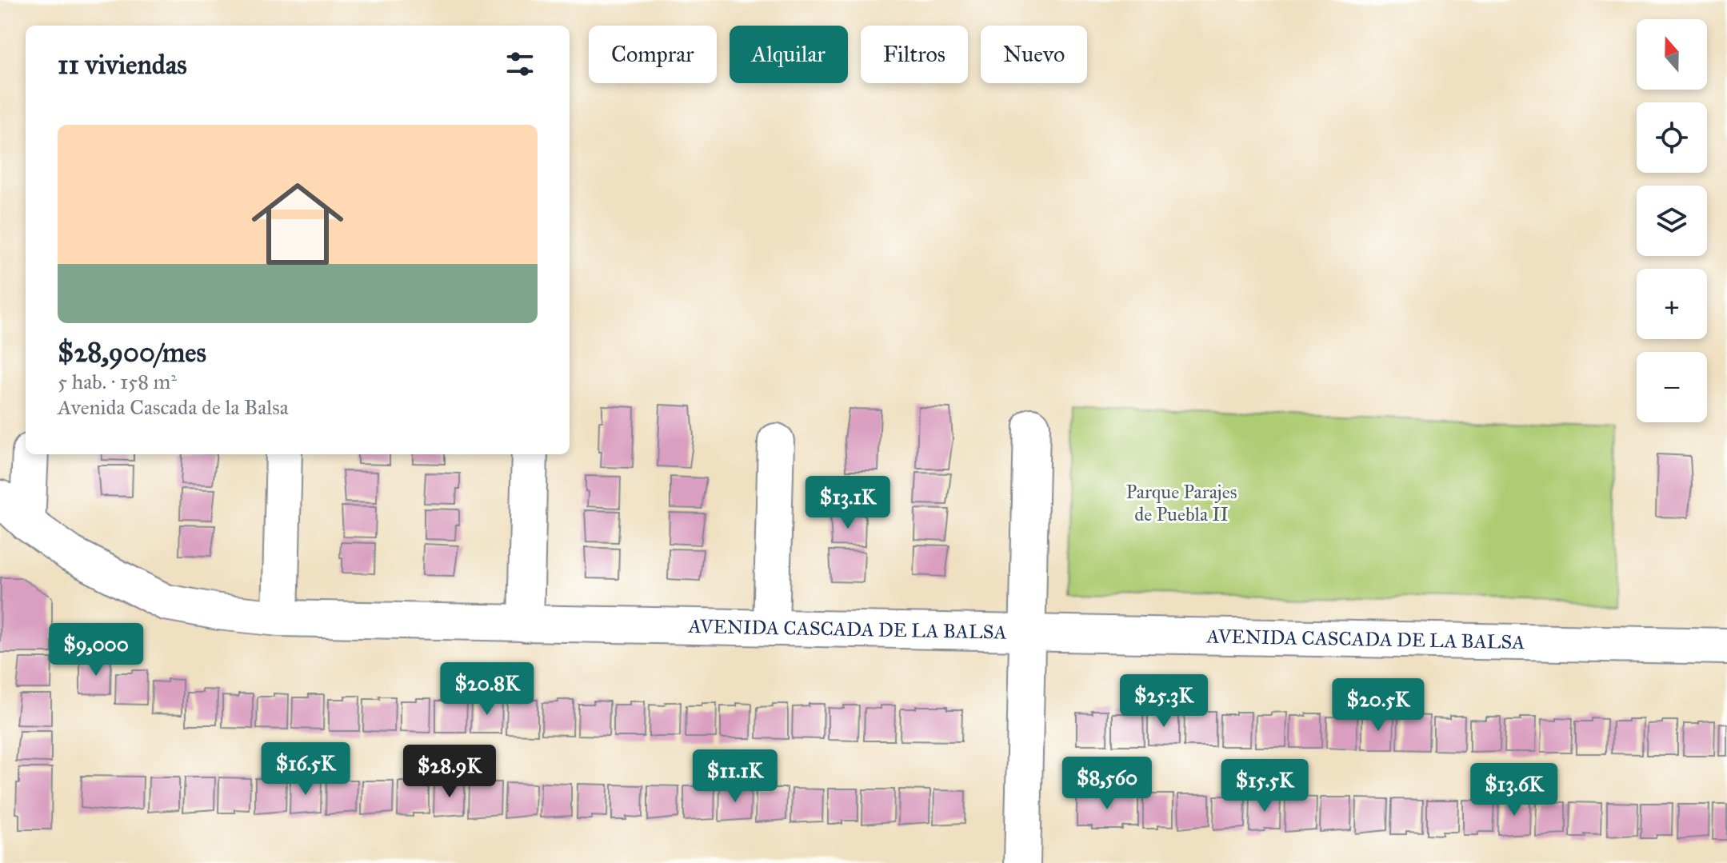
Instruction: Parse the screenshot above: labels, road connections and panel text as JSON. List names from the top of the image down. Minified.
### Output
{"streets":{"street":["AVENIDA CASCADA DE LA BALSA"]},"parks":["Parque Parajes de Puebla II"],"north":"top","page":{"map_buttons":["+","−"],"chip":["Comprar","Alquilar","Filtros","Nuevo"],"heading":"11 viviendas","list":[{"name":"$28,900/mes","note":"5 hab. · 158 m² · Avenida Cascada de la Balsa"}],"price":["$13.1K","$9,000","$20.8K","$25.3K","$20.5K","$16.5K","$28.9K","$11.1K","$8,560","$15.5K","$13.6K"]}}
